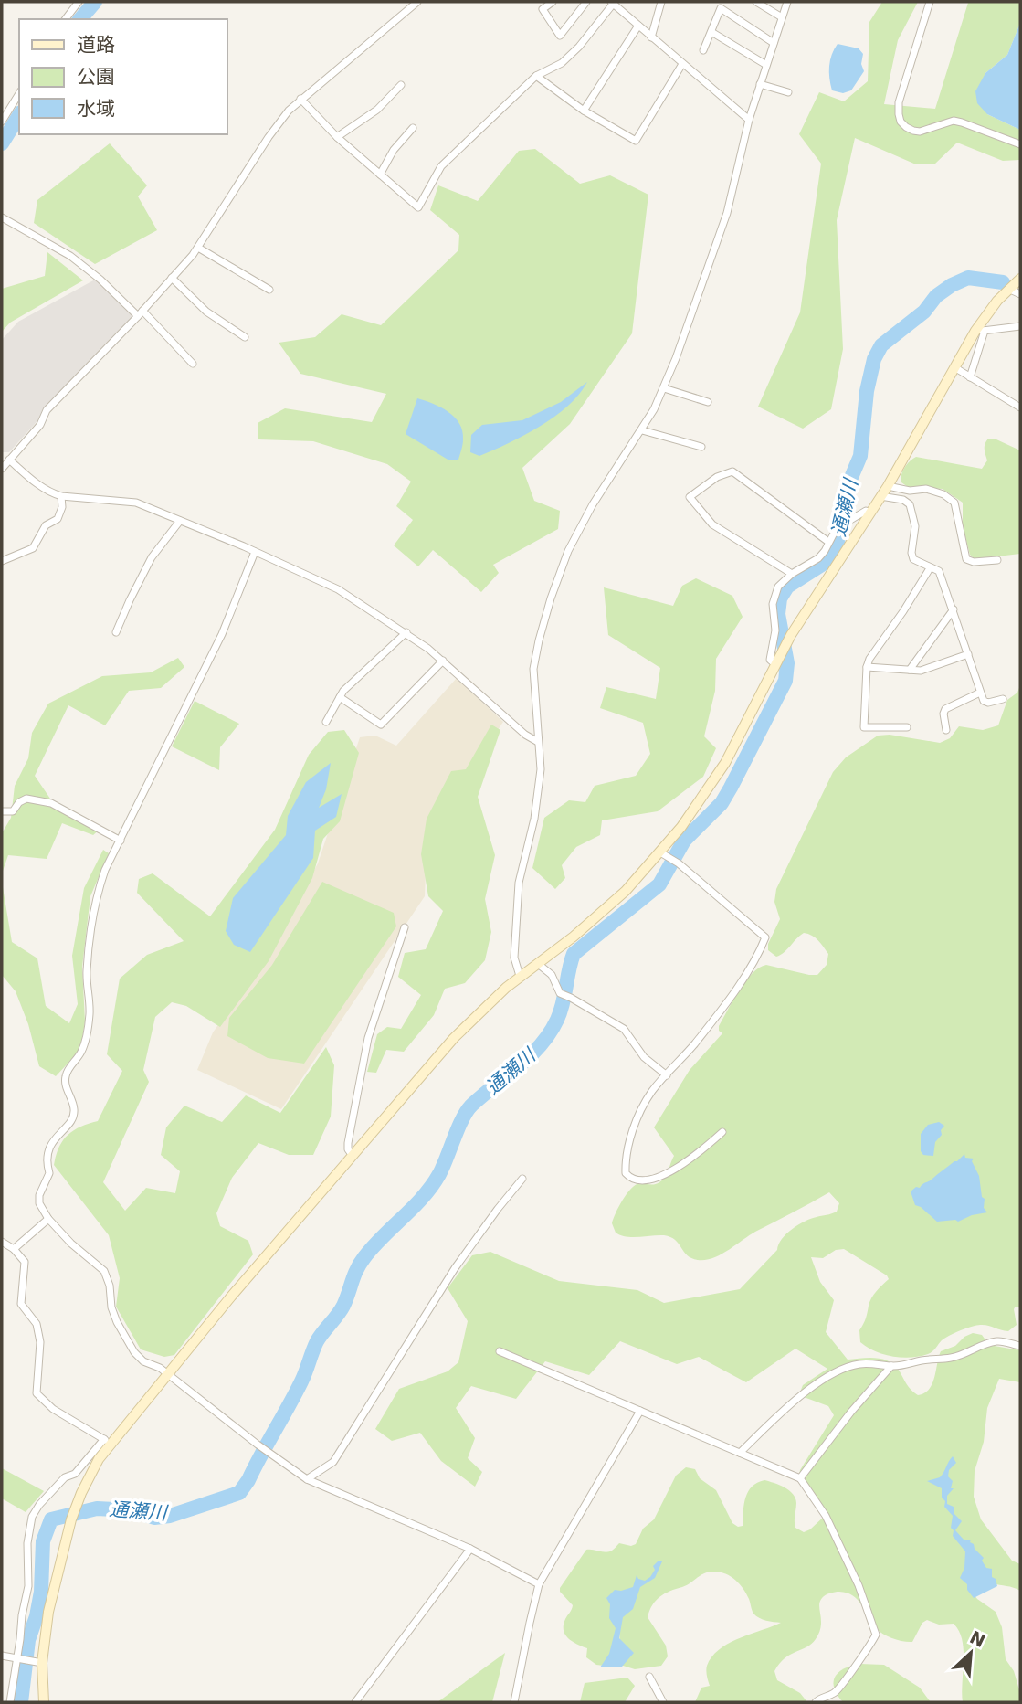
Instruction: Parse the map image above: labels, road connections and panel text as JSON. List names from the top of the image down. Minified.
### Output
{"water":["通瀬川"],"legend":["道路","公園","水域"],"north":"top right"}
